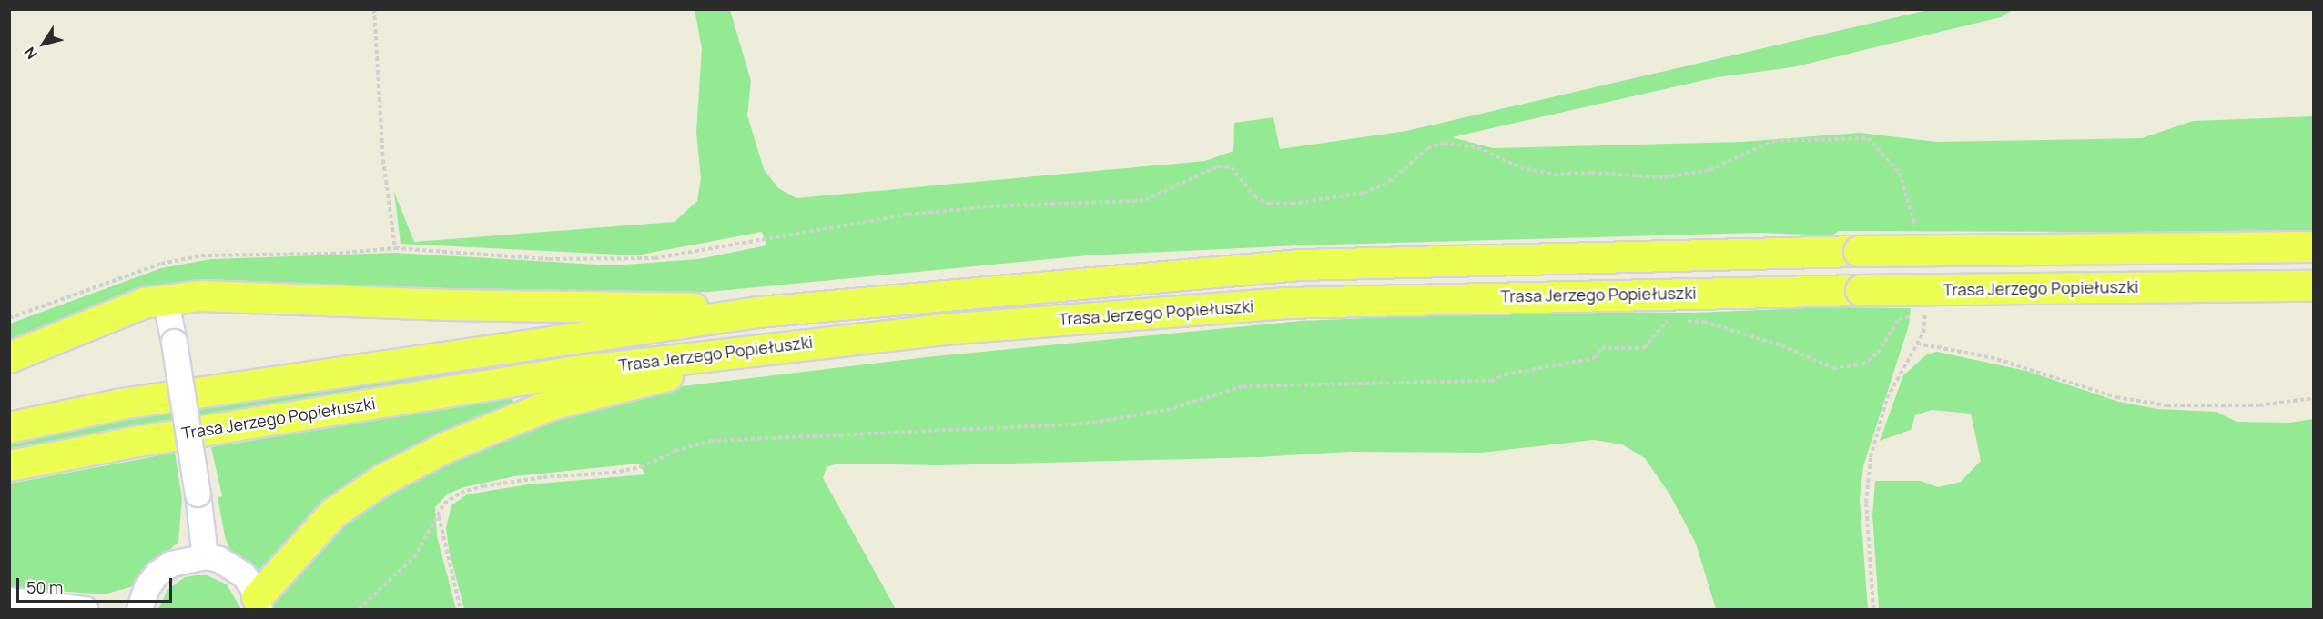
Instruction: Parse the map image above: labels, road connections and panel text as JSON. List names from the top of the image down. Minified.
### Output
{"streets":{"main road":["Trasa Jerzego Popiełuszki"]},"scale_bar":"50 m","north":"bottom left"}
